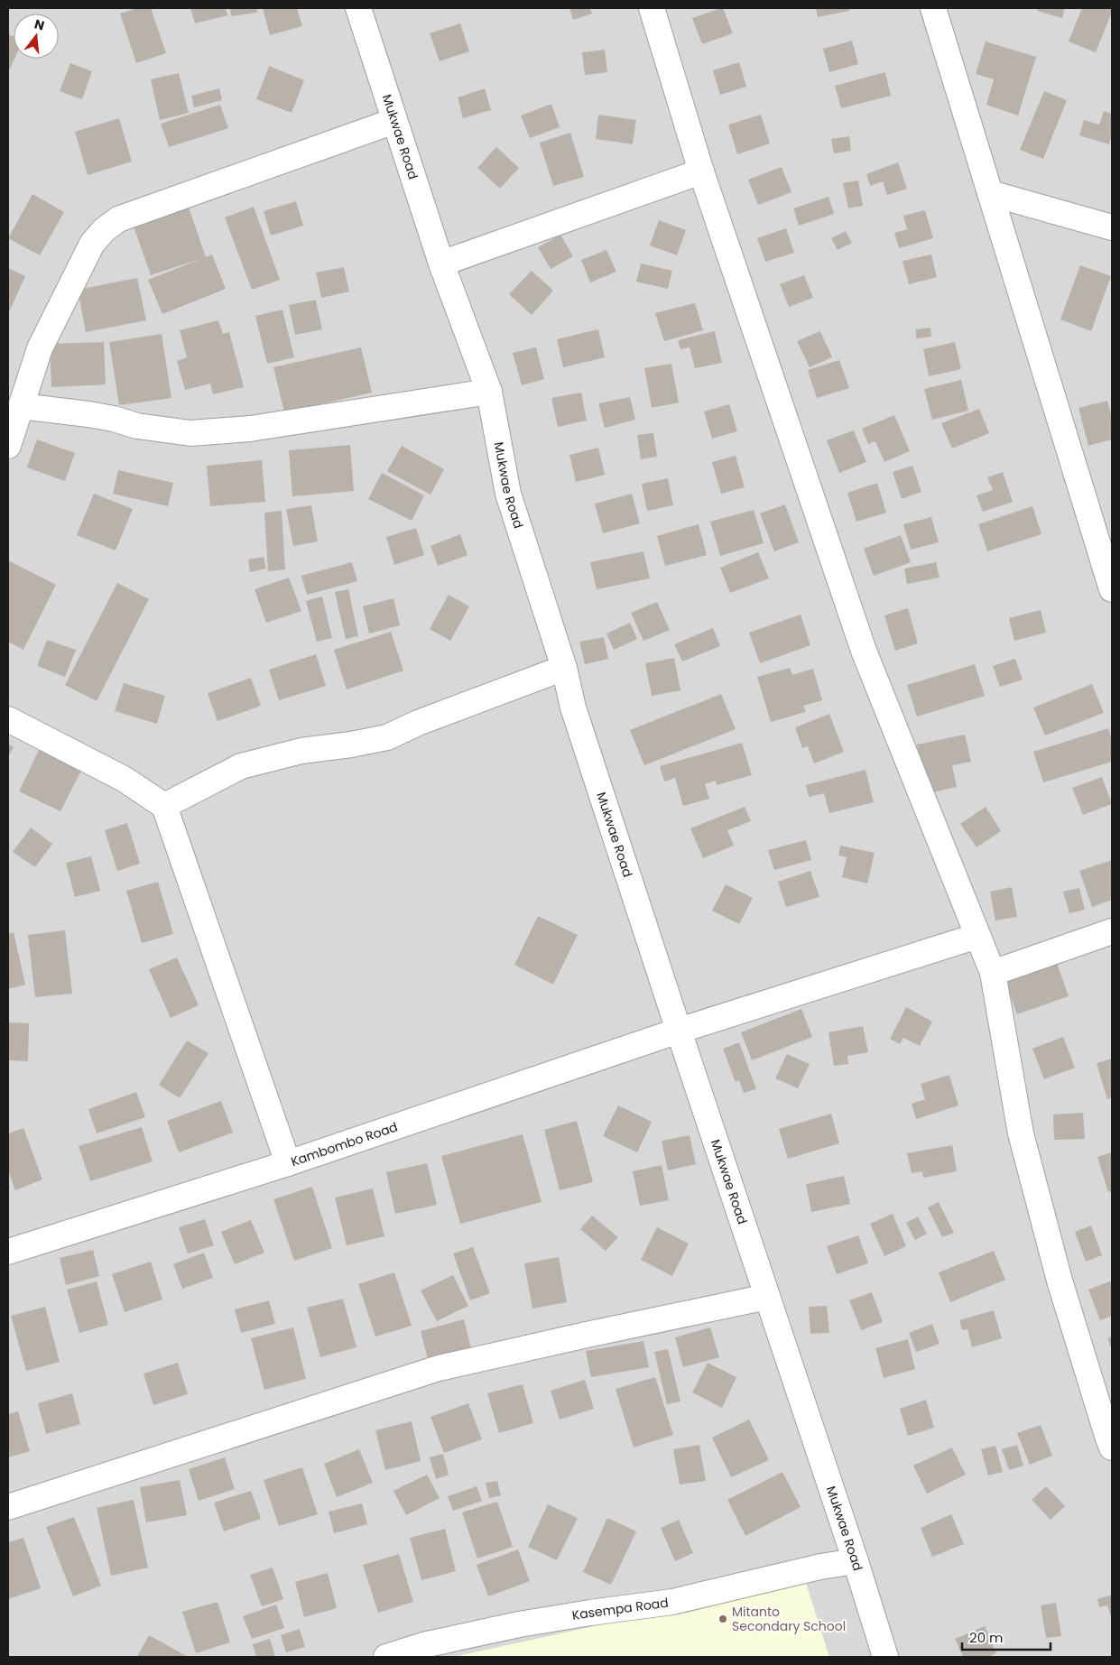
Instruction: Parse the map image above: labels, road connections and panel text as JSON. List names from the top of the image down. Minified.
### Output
{"streets":{"street":["Mukwae Road","Kambombo Road","Kasempa Road"]},"crossings":[["Mukwae Road","Kambombo Road"],["Mukwae Road","Kasempa Road"]],"places":["Mitanto Secondary School"],"scale_bar":"20 m","north":"top"}
